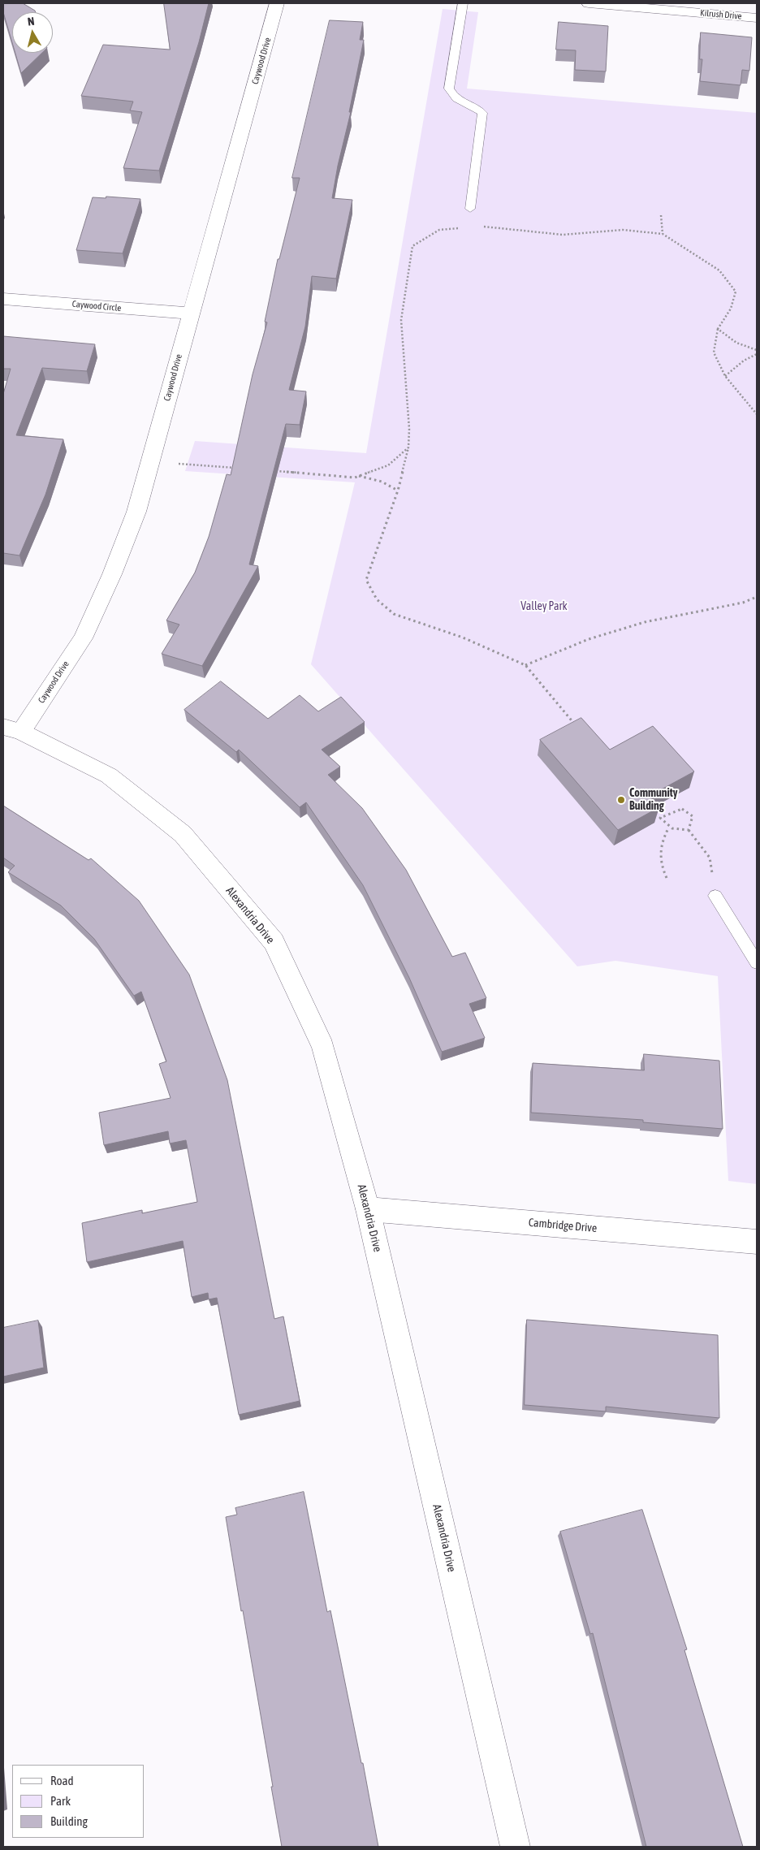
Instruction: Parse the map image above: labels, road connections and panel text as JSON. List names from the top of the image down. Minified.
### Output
{"streets":{"street":["Kilrush Drive","Caywood Drive","Caywood Circle","Alexandria Drive","Cambridge Drive"]},"crossings":[["Caywood Drive","Caywood Circle"],["Caywood Drive","Alexandria Drive"],["Alexandria Drive","Cambridge Drive"]],"parks":["Valley Park"],"places":["Community Building"],"legend":["Road","Park","Building"],"north":"top"}
